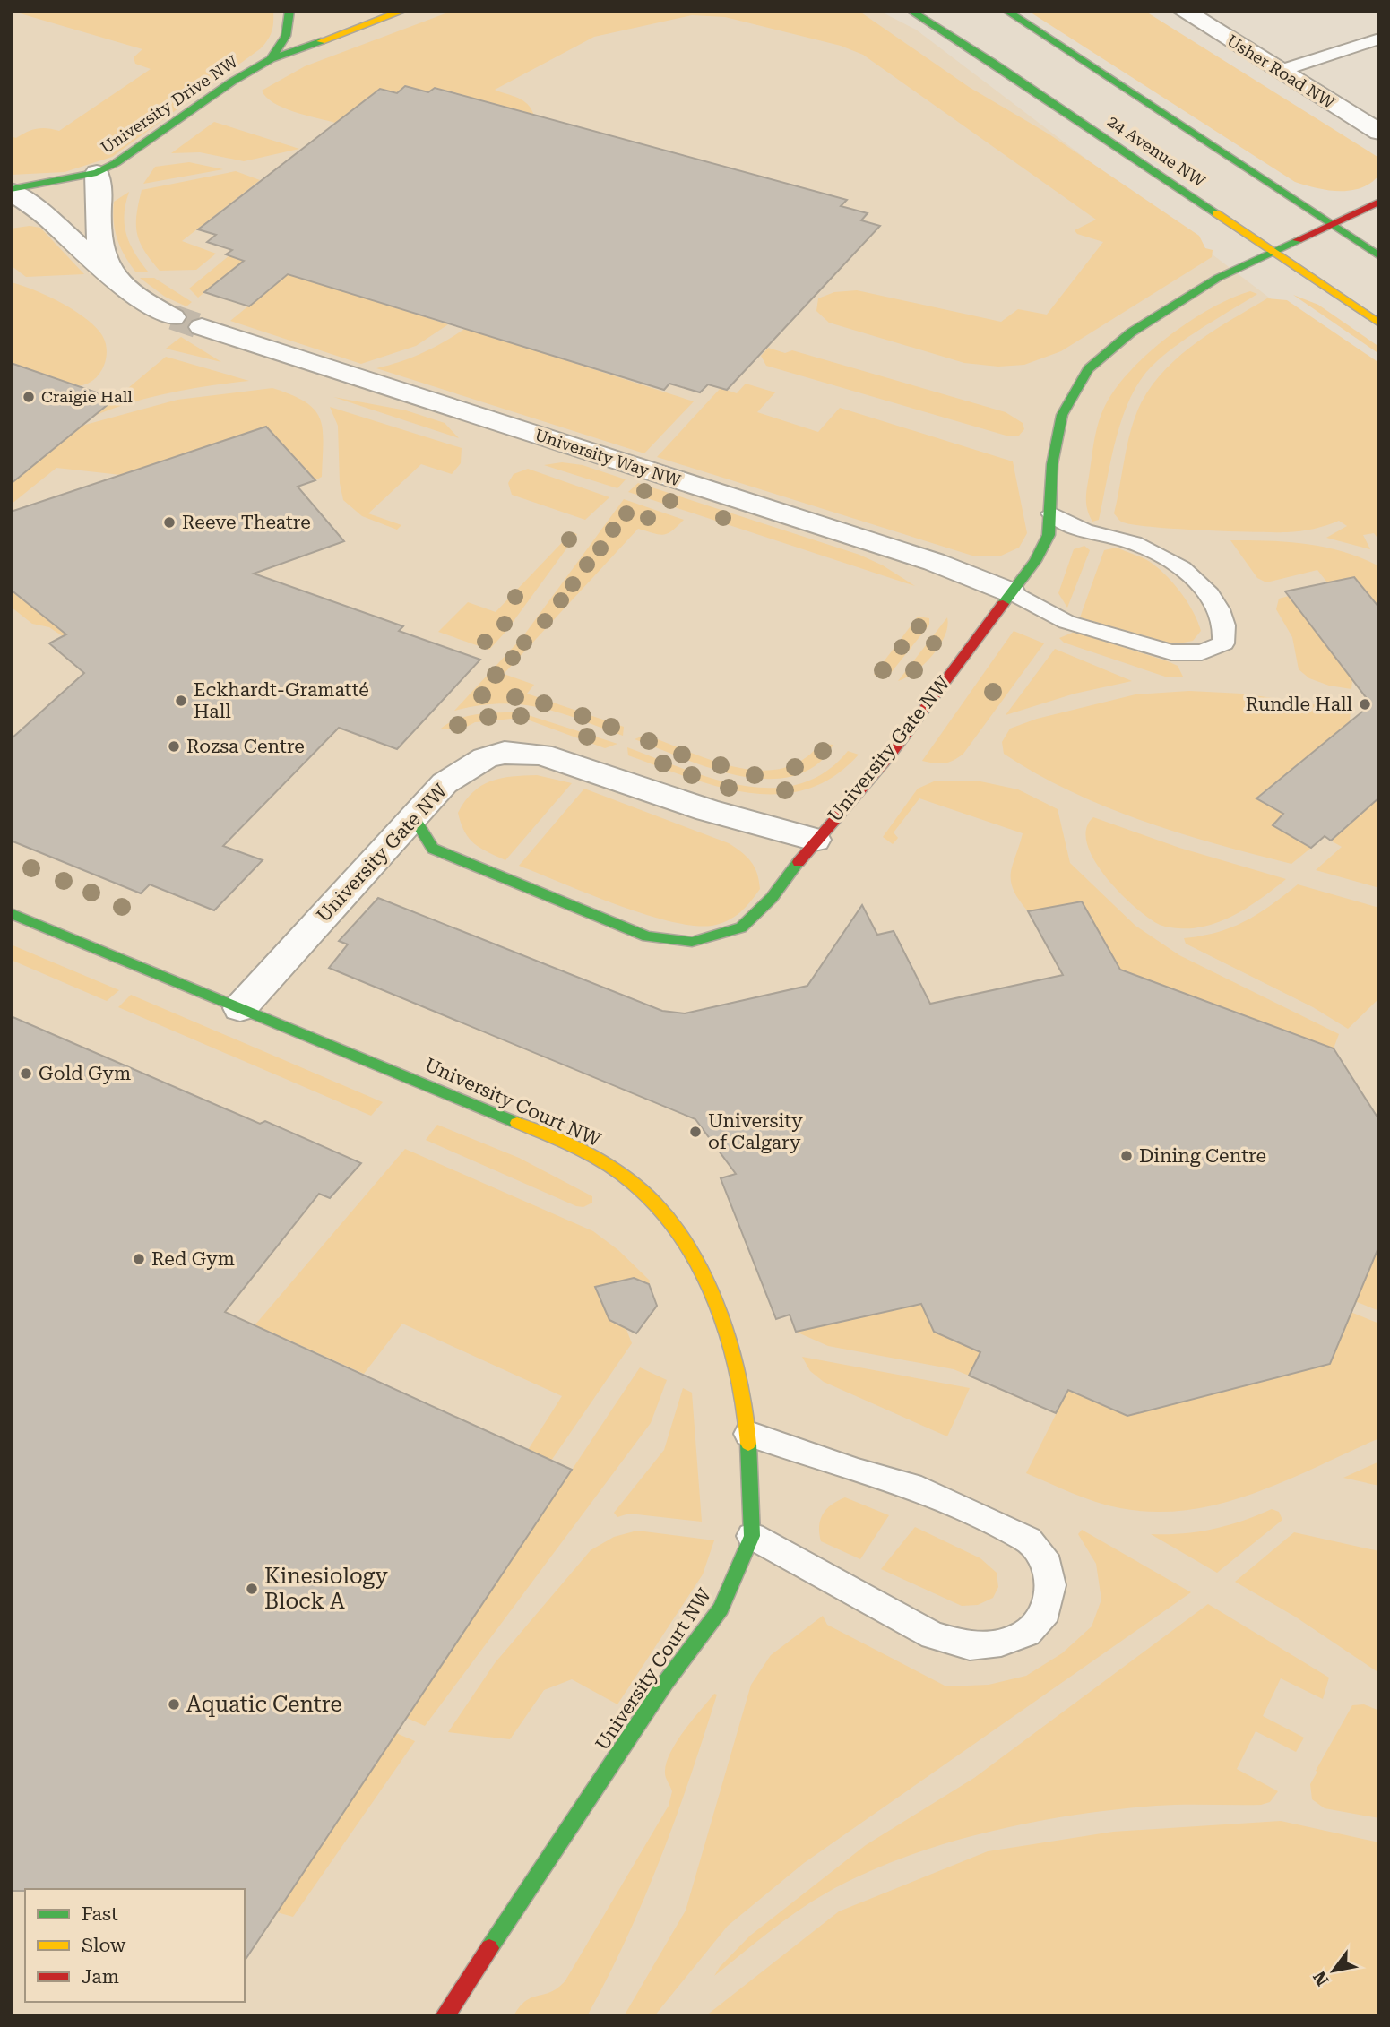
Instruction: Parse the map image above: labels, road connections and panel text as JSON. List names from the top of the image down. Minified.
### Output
{"streets":{"street":["Usher Road NW","University Drive NW","24 Avenue NW","University Way NW","University Gate NW","University Court NW"]},"crossings":[["24 Avenue NW","University Gate NW"],["University Way NW","University Gate NW"],["University Gate NW","University Court NW"]],"places":["Craigie Hall","Reeve Theatre","Eckhardt-Gramatté Hall","Rundle Hall","Rozsa Centre","Gold Gym","University of Calgary","Dining Centre","Red Gym","Kinesiology Block A","Aquatic Centre"],"legend":["Fast","Slow","Jam"],"north":"bottom left"}
